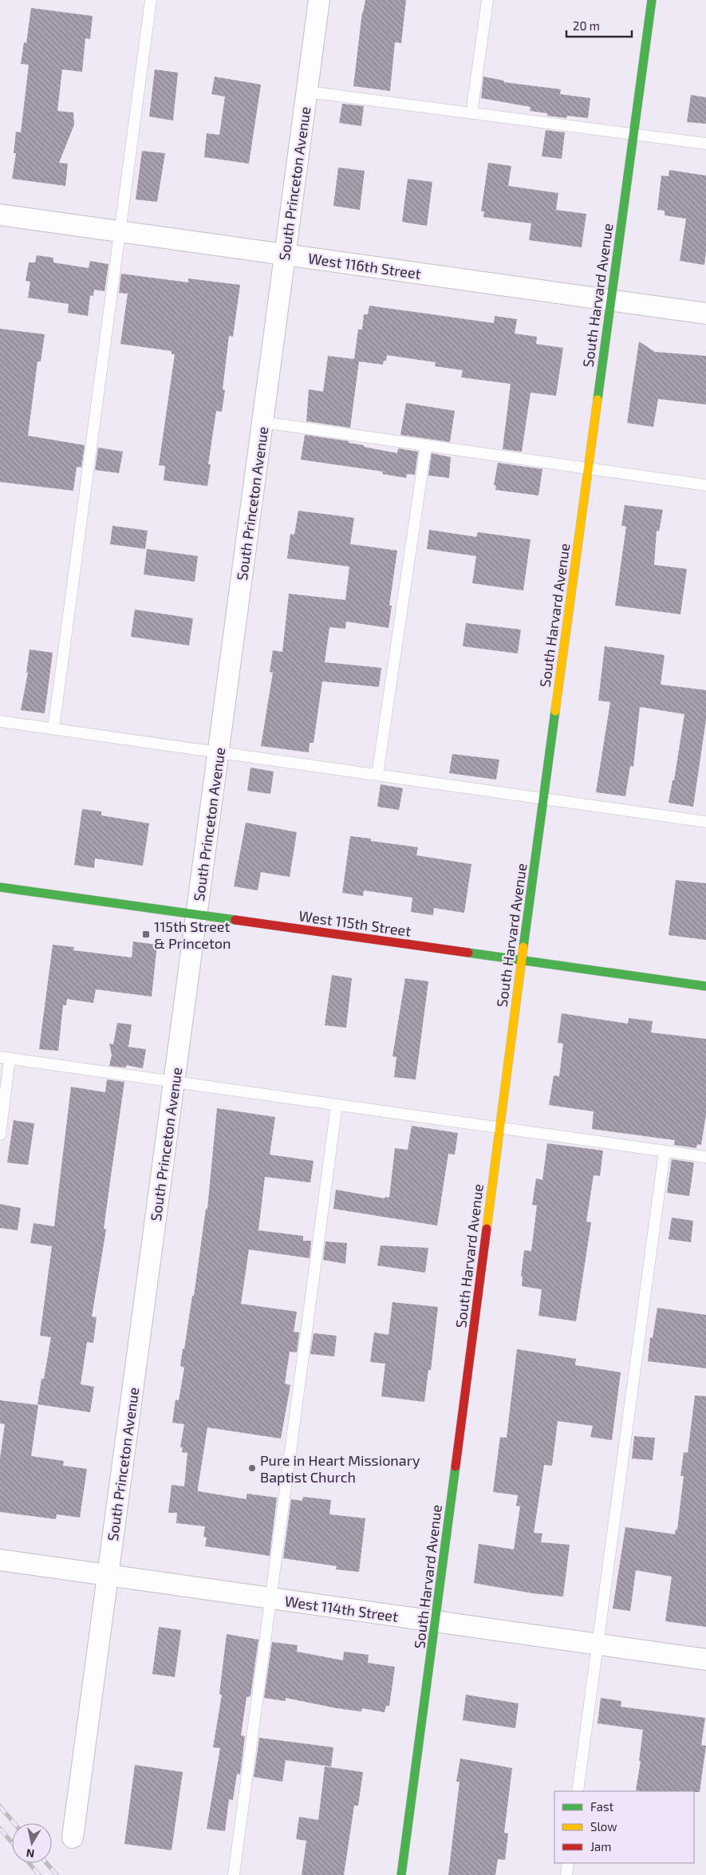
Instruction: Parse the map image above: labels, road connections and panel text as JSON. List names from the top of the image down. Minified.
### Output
{"streets":{"street":["South Princeton Avenue","West 116th Street","South Harvard Avenue","West 115th Street","West 114th Street"]},"crossings":[["South Princeton Avenue","West 116th Street"],["South Princeton Avenue","West 115th Street"],["South Princeton Avenue","West 114th Street"],["West 116th Street","South Harvard Avenue"],["South Harvard Avenue","West 115th Street"],["South Harvard Avenue","West 114th Street"]],"places":{"transit":["115th Street & Princeton"],"other":["Pure in Heart Missionary Baptist Church"]},"legend":["Fast","Slow","Jam"],"scale_bar":"20 m","north":"bottom"}
